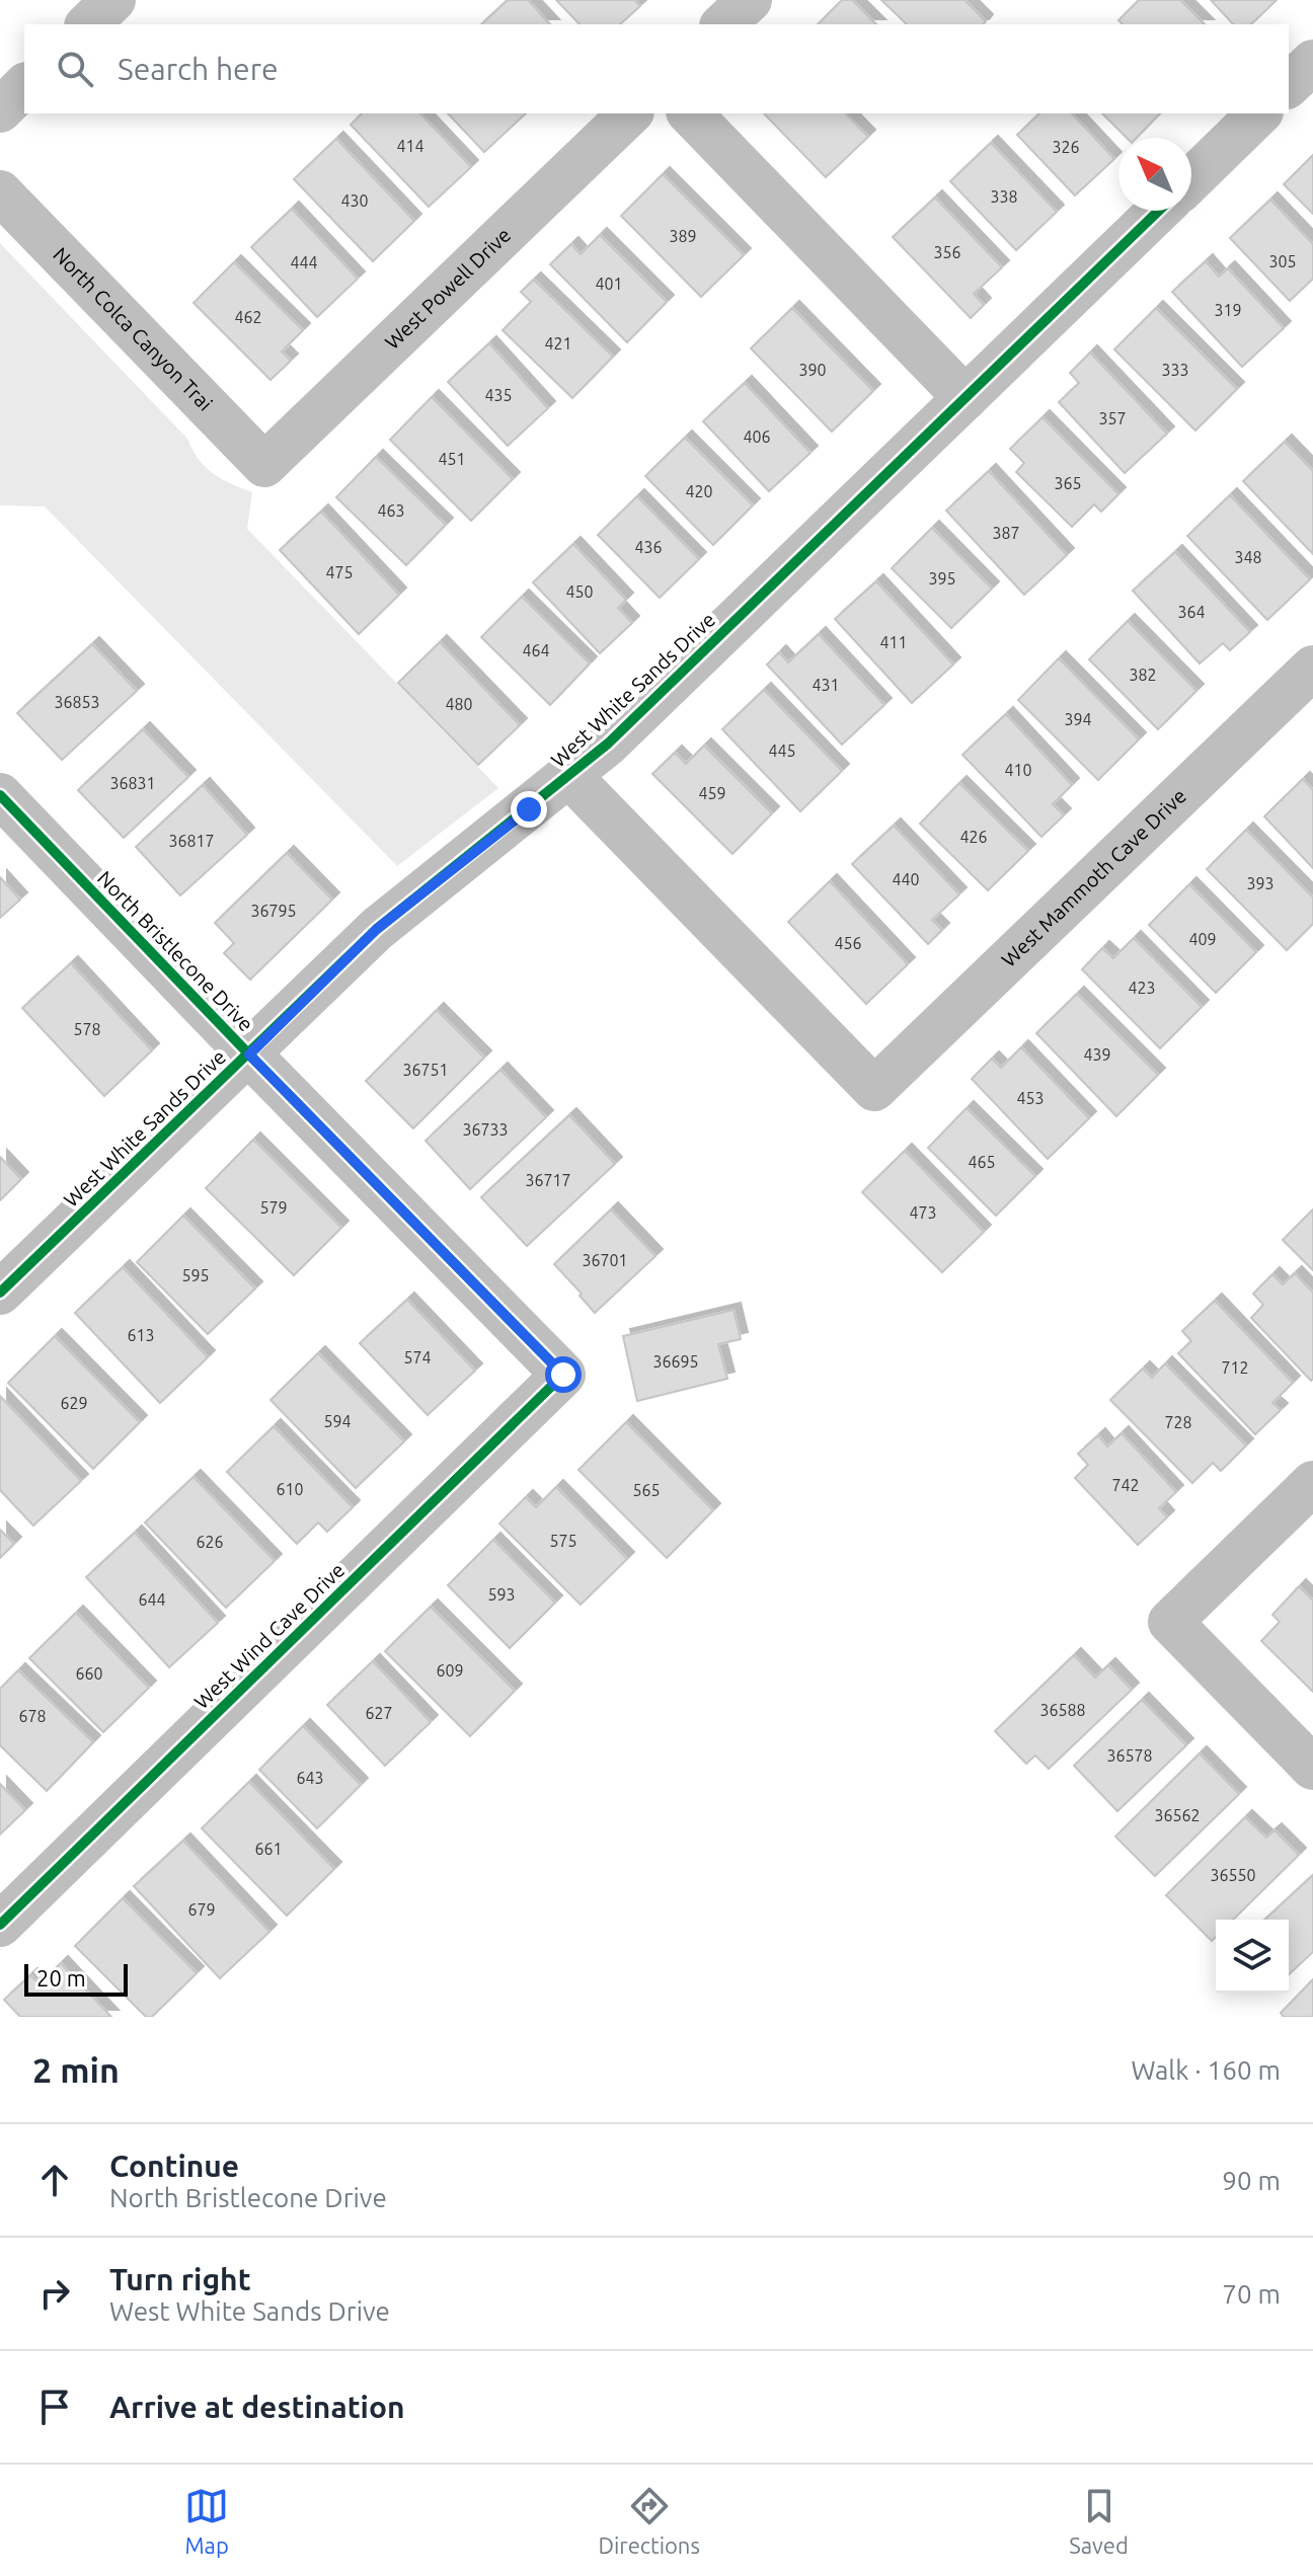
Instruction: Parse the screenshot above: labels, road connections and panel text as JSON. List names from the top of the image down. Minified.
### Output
{"streets":{"street":["West Powell Drive","North Colca Canyon Trai","West White Sands Drive","West Mammoth Cave Drive","North Bristlecone Drive","West Wind Cave Drive"]},"crossings":[["West Powell Drive","North Colca Canyon Trai"],["West White Sands Drive","West Mammoth Cave Drive"],["West White Sands Drive","North Bristlecone Drive"],["North Bristlecone Drive","West Wind Cave Drive"]],"house_numbers":["414","326","338","430","389","356","305","444","401","319","462","421","390","333","435","357","406","451","365","420","463","387","436","348","475","395","450","364","411","464","382","431","36853","480","394","445","410","36831","459","426","36817","440","393","36795","409","456","423","578","439","36751","453","36733","465","36717","579","473","36701","595","613","574","36695","712","629","594","728","742","610","565","575","626","593","644","609","660","36588","627","678","36578","643","36562","661","36550","679"],"scale_bar":"20 m","north":"top left","page":{"search":"Search here","scale":"20 m","heading":["2 min","Walk · 160 m"],"list":[["Continue","North Bristlecone Drive","90 m"],["Turn right","West White Sands Drive","70 m"],"Arrive at destination"],"nav":["Map","Directions","Saved"]}}
